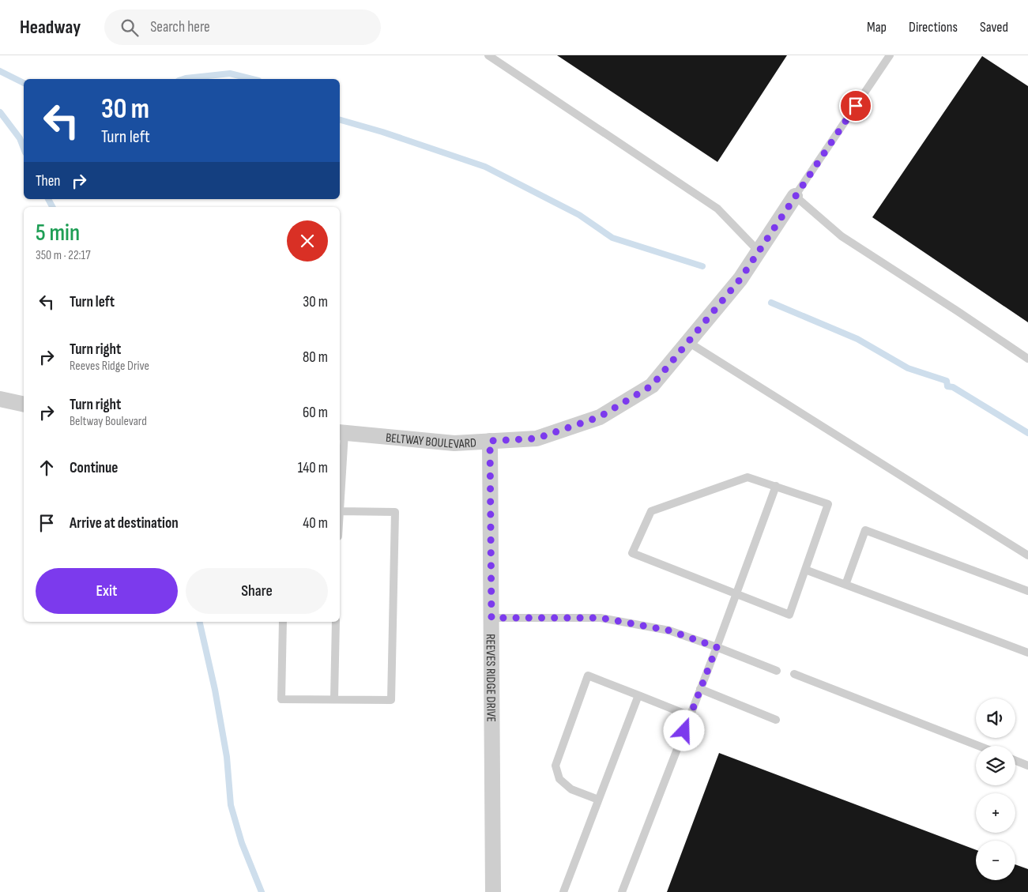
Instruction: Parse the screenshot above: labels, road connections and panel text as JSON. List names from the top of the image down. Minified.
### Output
{"streets":{"street":["BELTWAY BOULEVARD","REEVES RIDGE DRIVE"]},"crossings":[["BELTWAY BOULEVARD","REEVES RIDGE DRIVE"]],"page":{"header":"Headway","search":"Search here","nav":["Map","Directions","Saved"],"turn":["30 m","Turn left"],"then":"Then","heading":["5 min","350 m · 22:17"],"list":[{"name":"Turn left","value":"30 m"},{"name":"Turn right","note":"Reeves Ridge Drive","value":"80 m"},{"name":"Turn right","note":"Beltway Boulevard","value":"60 m"},{"name":"Continue","value":"140 m"},{"name":"Arrive at destination","value":"40 m"}],"buttons":["Exit","Share"],"map_buttons":["+","−"]}}
